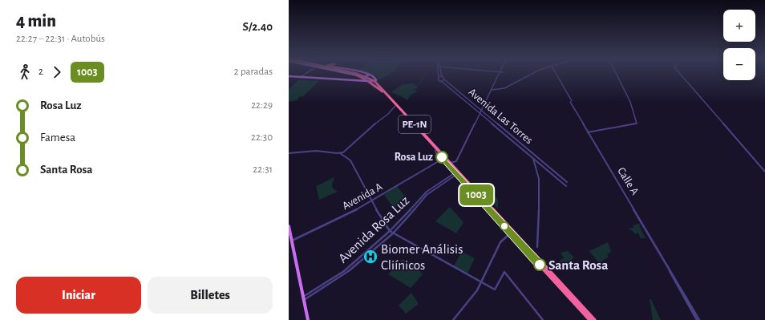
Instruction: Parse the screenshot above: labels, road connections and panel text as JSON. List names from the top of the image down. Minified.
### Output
{"streets":{"highway":["PE-1N"],"street":["Avenida Las Torres","Calle A","Avenida A","Avenida Rosa Luz"]},"crossings":[["PE-1N","Avenida Rosa Luz"]],"places":{"other":["Rosa Luz","Santa Rosa"],"hospital":["Biomer Análisis Cliínicos"]},"lines":["bus line 1003"],"page":{"heading":["4 min","22:27 – 22:31 · Autobús","S/2.40"],"on_map":"1003","map_buttons":["+","−"],"legs":["2","1003","2 paradas"],"list":[{"name":"Rosa Luz","value":"22:29"},{"name":"Famesa","value":"22:30"},{"name":"Santa Rosa","value":"22:31"}],"buttons":["Iniciar","Billetes"]}}
